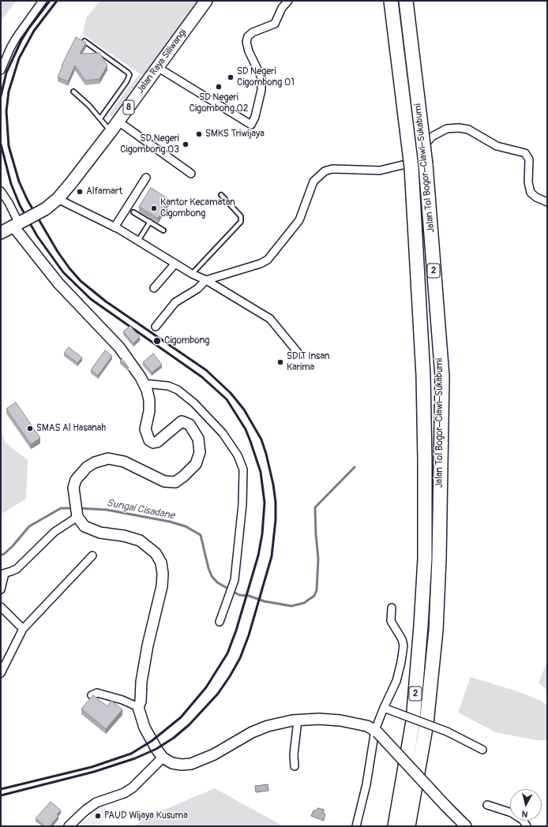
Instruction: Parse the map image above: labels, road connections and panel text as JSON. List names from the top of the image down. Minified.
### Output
{"streets":{"highway":["Jalan Raya Siliwangi","8","Jalan Tol Bogor–Ciawi–Sukabumi","2"]},"crossings":[["Jalan Raya Siliwangi","8"]],"water":["Sungai Cisadane"],"places":["SD Negeri Cigombong 01","SD Negeri Cigombong 02","SMKS Triwijaya","SD Negeri Cigombong 03","Alfamart","Kantor Kecamatan Cigombong","Cigombong","SDIT Insan Karima","SMAS Al Hasanah","PAUD Wijaya Kusuma"],"north":"bottom"}
